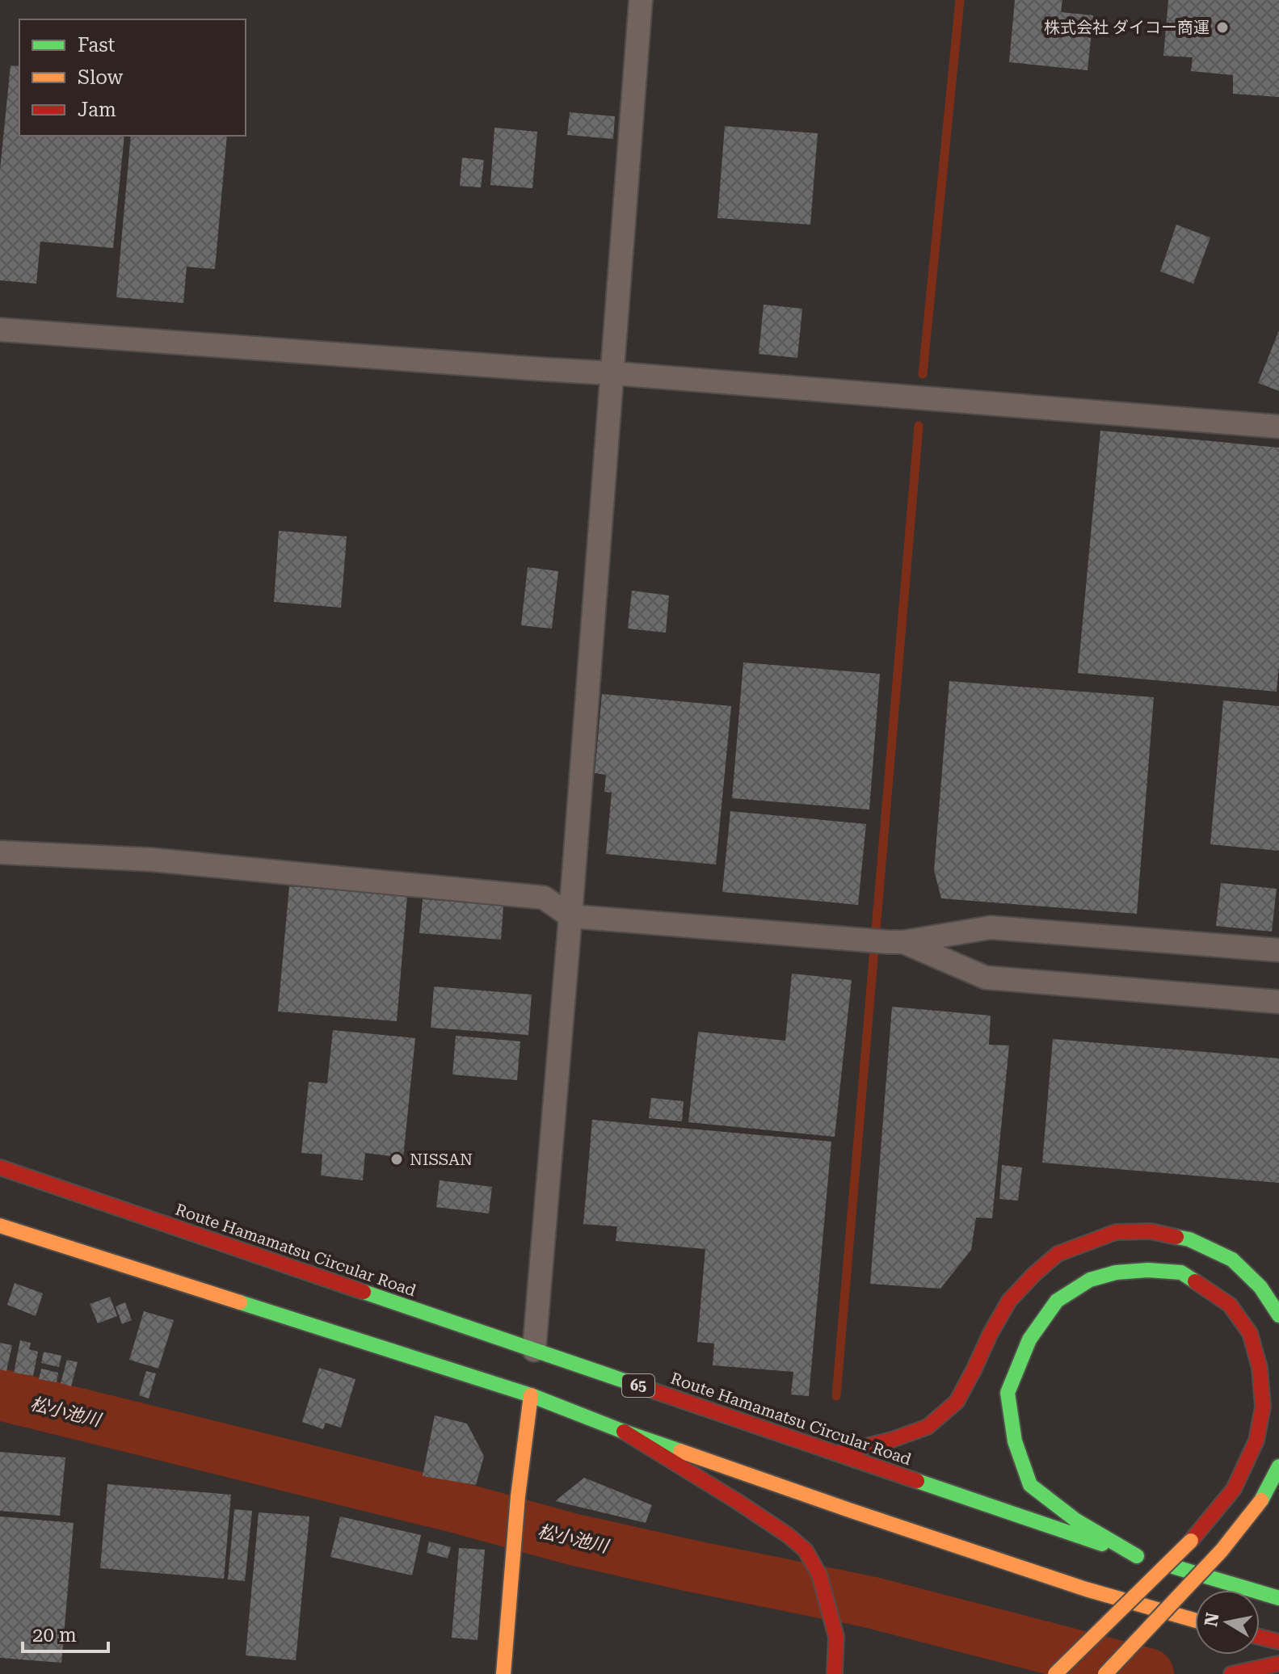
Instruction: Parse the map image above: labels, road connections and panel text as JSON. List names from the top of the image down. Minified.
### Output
{"streets":{"main road":["Route Hamamatsu Circular Road","65"]},"water":["松小池川"],"places":["株式会社 ダイコー商運","NISSAN"],"legend":["Fast","Slow","Jam"],"scale_bar":"20 m","north":"left"}
